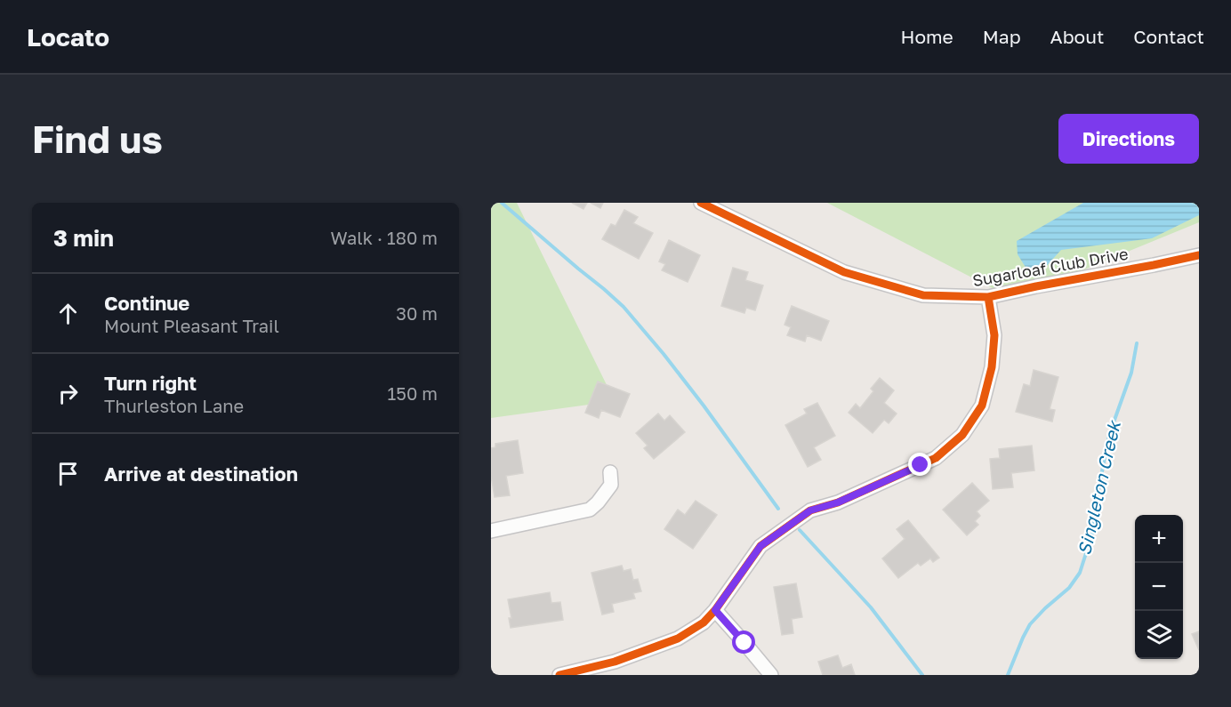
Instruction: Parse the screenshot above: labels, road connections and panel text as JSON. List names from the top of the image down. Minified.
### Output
{"streets":{"street":["Sugarloaf Club Drive"]},"water":["Singleton Creek"],"page":{"header":"Locato","nav":["Home","Map","About","Contact"],"buttons":"Directions","title":"Find us","heading":["3 min","Walk · 180 m"],"list":[["Continue","Mount Pleasant Trail","30 m"],["Turn right","Thurleston Lane","150 m"],"Arrive at destination"],"map_buttons":["+","−"]}}
